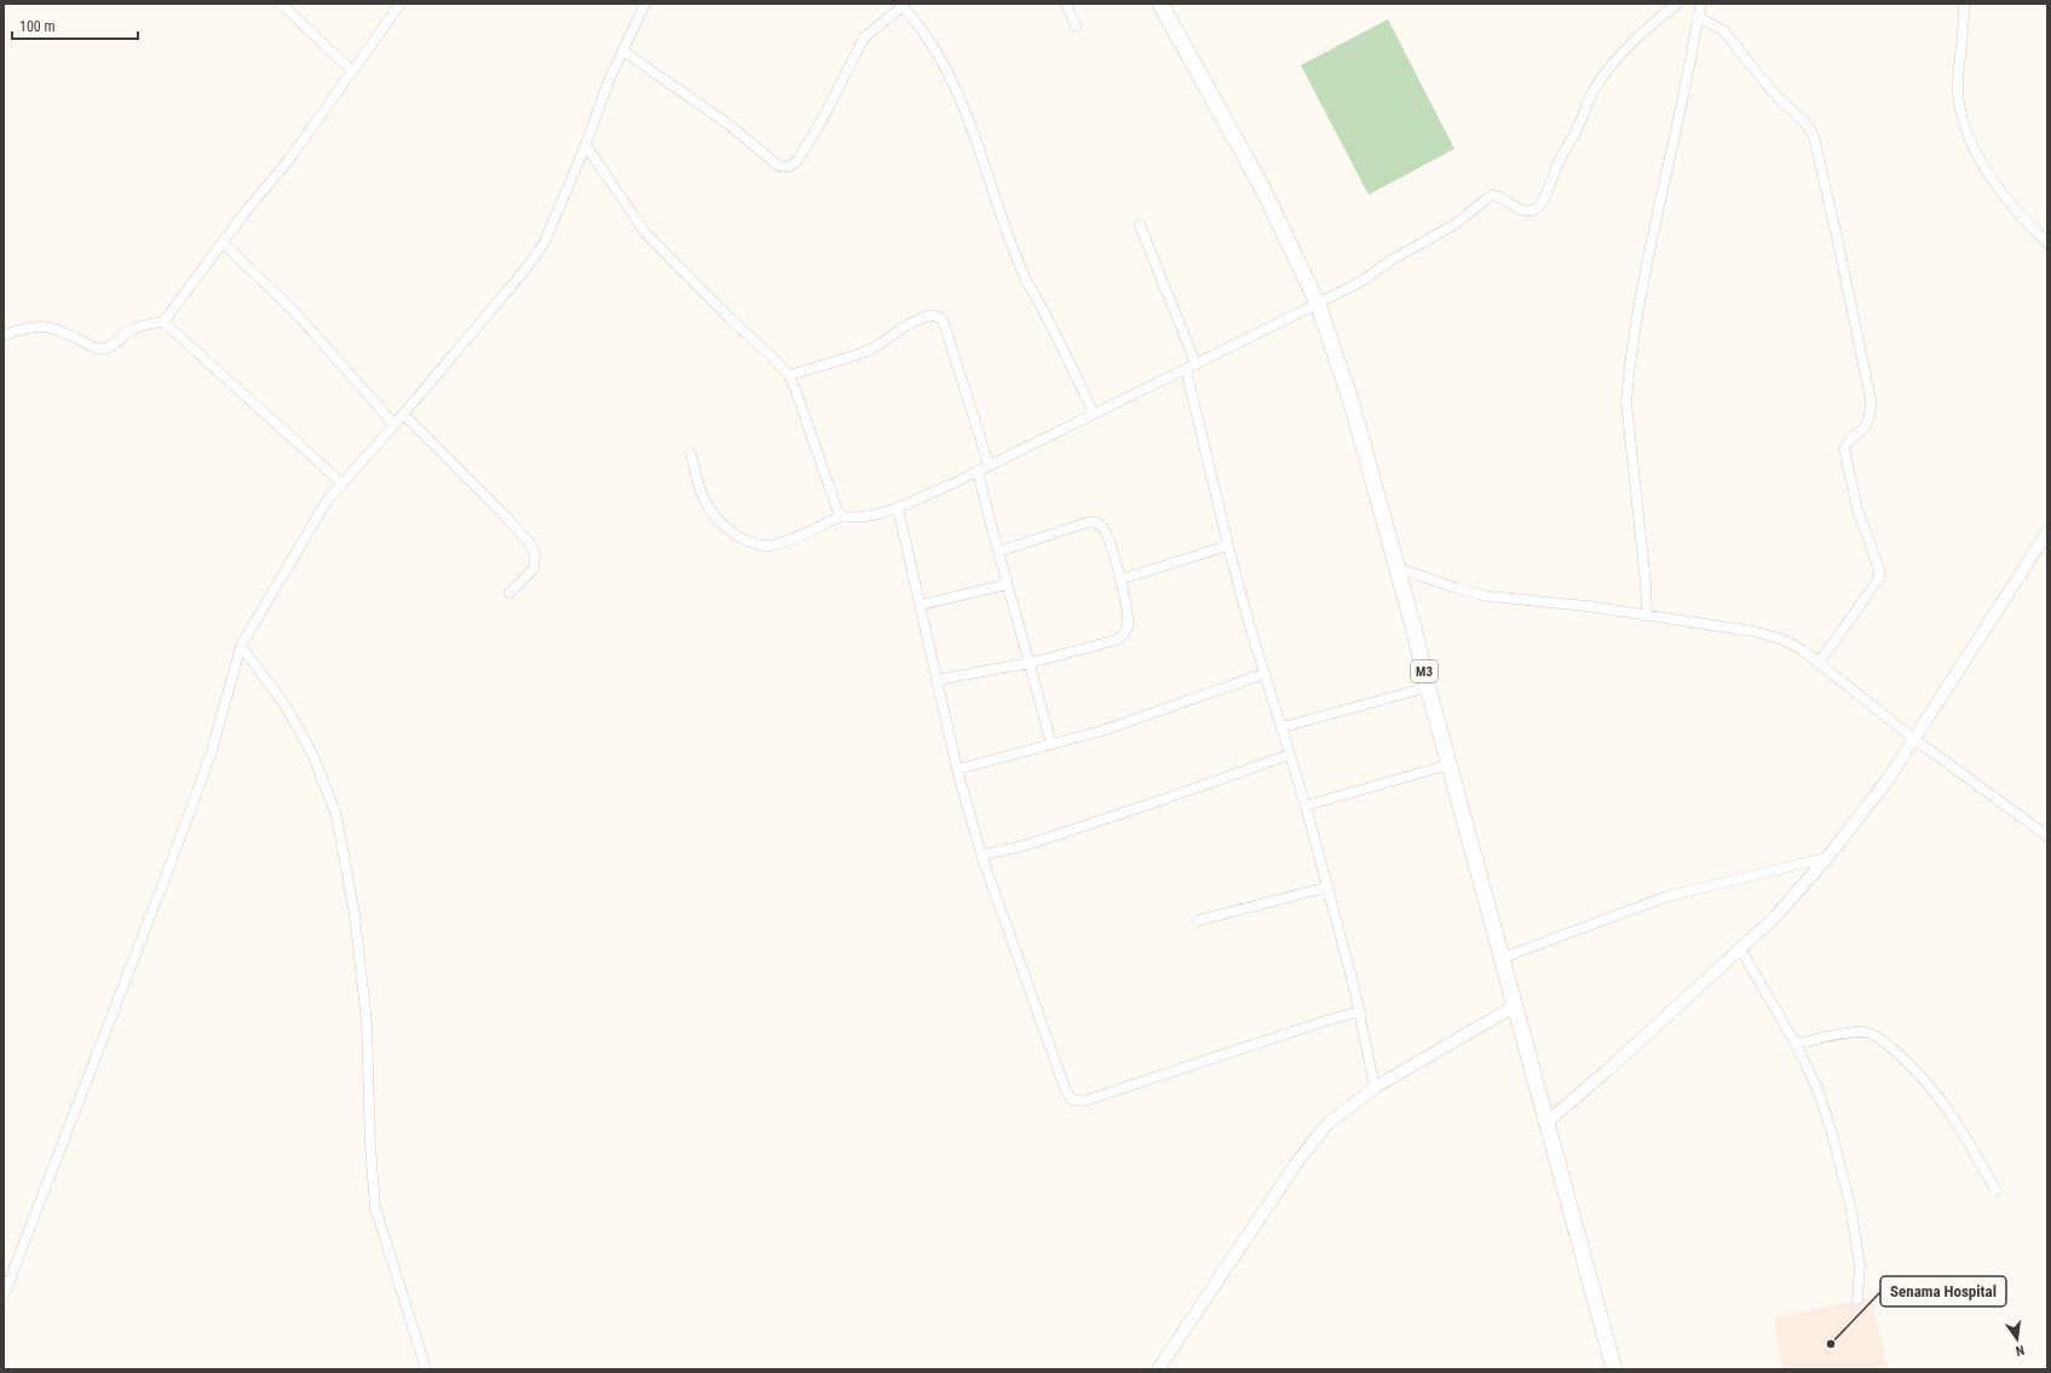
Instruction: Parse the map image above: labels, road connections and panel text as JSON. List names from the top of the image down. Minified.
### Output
{"streets":{"main road":["M3"]},"places":["Senama Hospital"],"scale_bar":"100 m","north":"bottom"}
